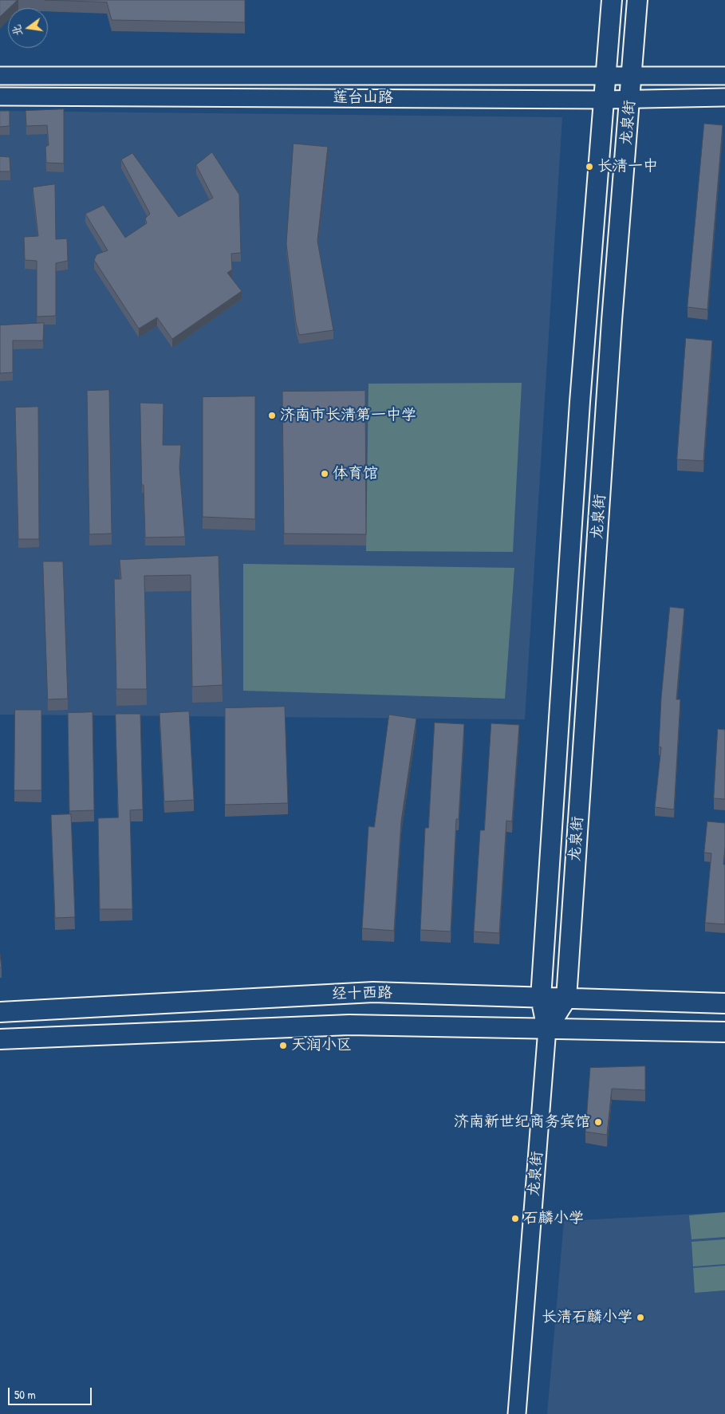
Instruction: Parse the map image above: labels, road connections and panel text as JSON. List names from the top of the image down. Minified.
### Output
{"streets":{"main road":["莲台山路","龙泉街","经十西路"]},"crossings":[["莲台山路","龙泉街"],["龙泉街","经十西路"]],"places":["长清一中","济南市长清第一中学","体育馆","天润小区","济南新世纪商务宾馆","石麟小学","长清石麟小学"],"scale_bar":"50 m","north":"left"}
